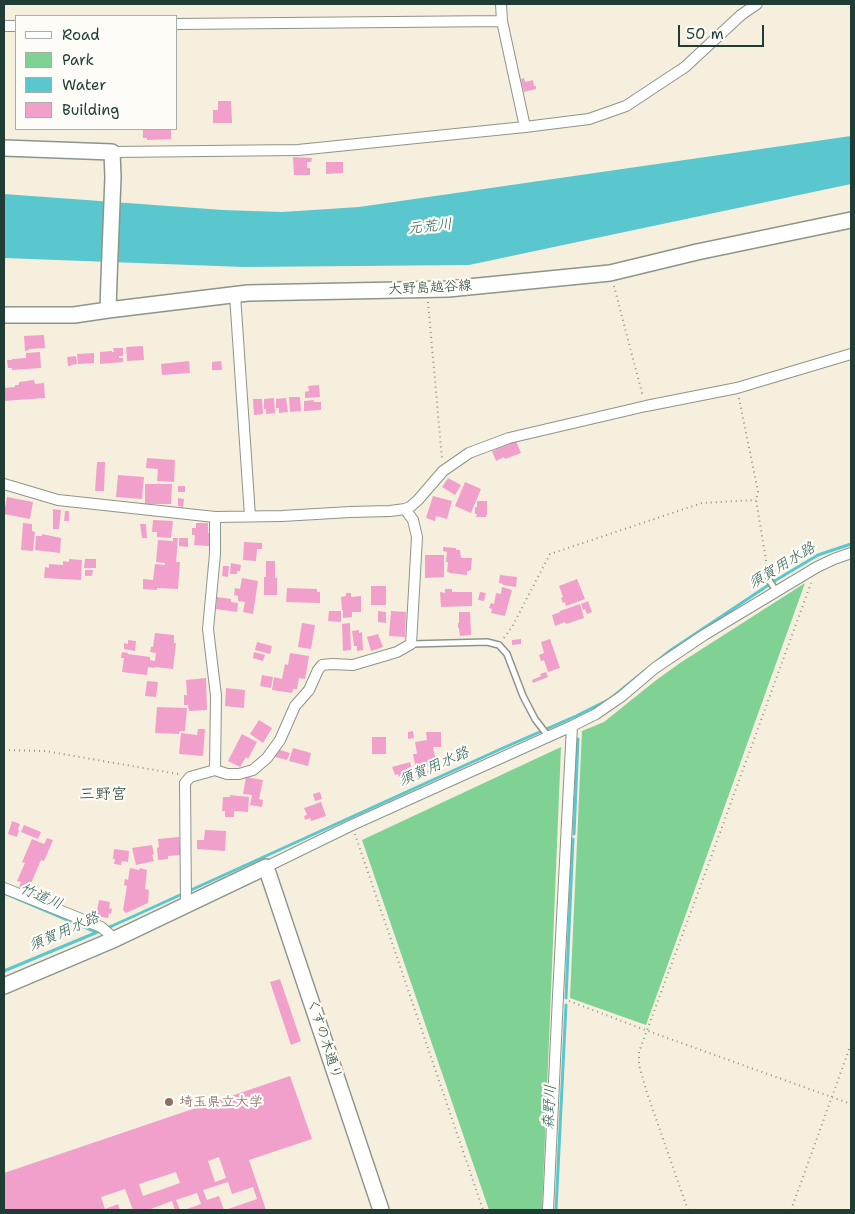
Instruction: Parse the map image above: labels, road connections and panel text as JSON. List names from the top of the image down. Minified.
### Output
{"streets":{"street":["大野島越谷線","くすの木通り"]},"districts":["三野宮"],"water":["元荒川","須賀用水路","竹道川","森野川"],"places":["埼玉県立大学"],"legend":["Road","Park","Water","Building"],"scale_bar":"50 m"}
